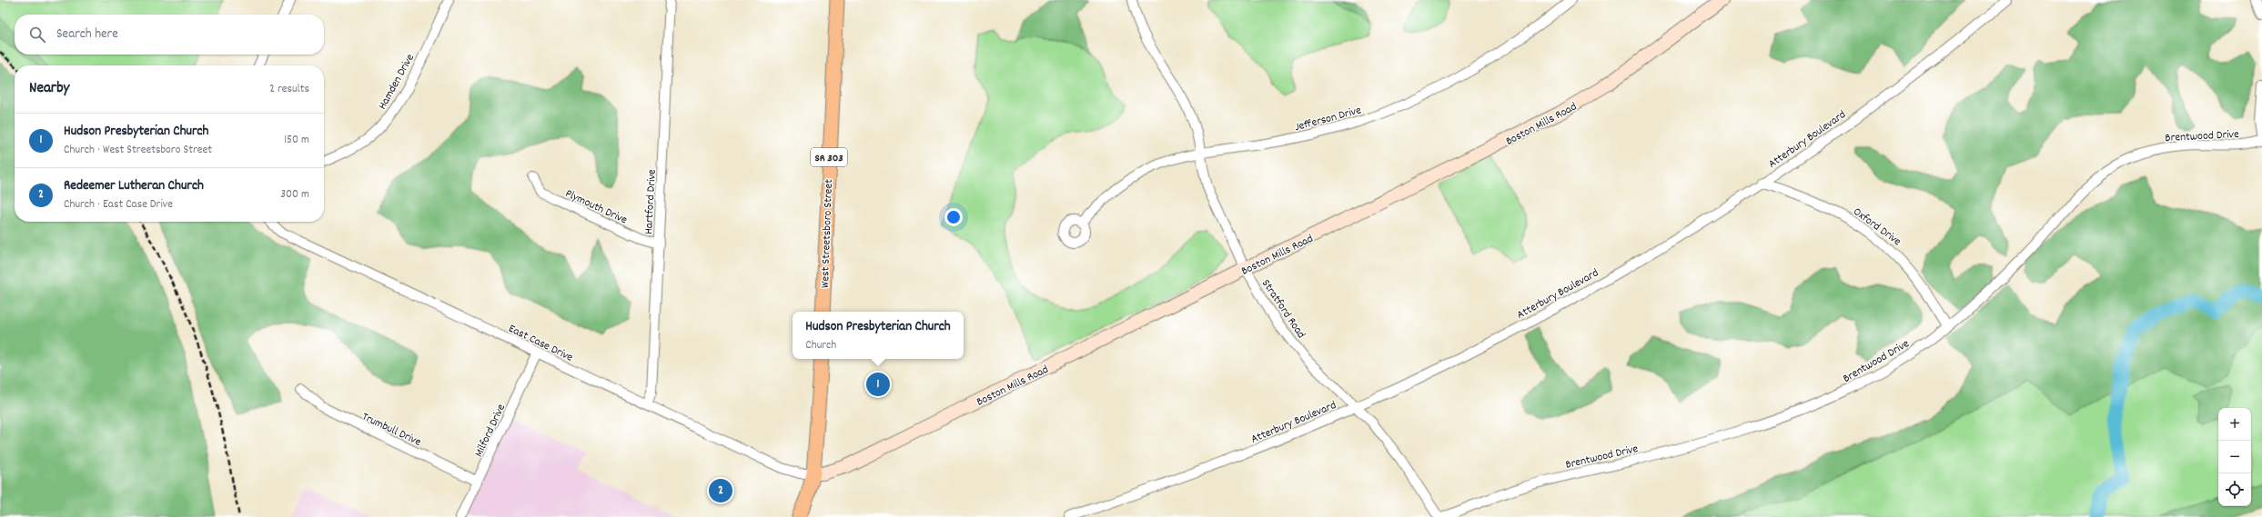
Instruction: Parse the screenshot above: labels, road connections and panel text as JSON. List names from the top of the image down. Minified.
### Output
{"streets":{"main road":["SR 303","West Streetsboro Street"],"street":["Hamden Drive","Jefferson Drive","Boston Mills Road","Brentwood Drive","Atterbury Boulevard","Hartford Drive","Plymouth Drive","Oxford Drive","Stratford Road","East Case Drive","Trumbull Drive","Milford Drive"]},"crossings":[["Jefferson Drive","Stratford Road"],["Boston Mills Road","Stratford Road"],["Boston Mills Road","East Case Drive"],["Brentwood Drive","Oxford Drive"],["Atterbury Boulevard","Oxford Drive"],["Atterbury Boulevard","Stratford Road"],["Hartford Drive","Plymouth Drive"],["Hartford Drive","East Case Drive"],["East Case Drive","Milford Drive"],["Trumbull Drive","Milford Drive"]],"page":{"search":"Search here","heading":["Nearby","2 results"],"list":[{"mark":"1","name":"Hudson Presbyterian Church","note":"Church · West Streetsboro Street","value":"150 m"},{"mark":"2","name":"Redeemer Lutheran Church","note":"Church · East Case Drive","value":"300 m"}],"popup":["Hudson Presbyterian Church","Church"],"pins":["1","2"],"map_buttons":["+","−"]}}
